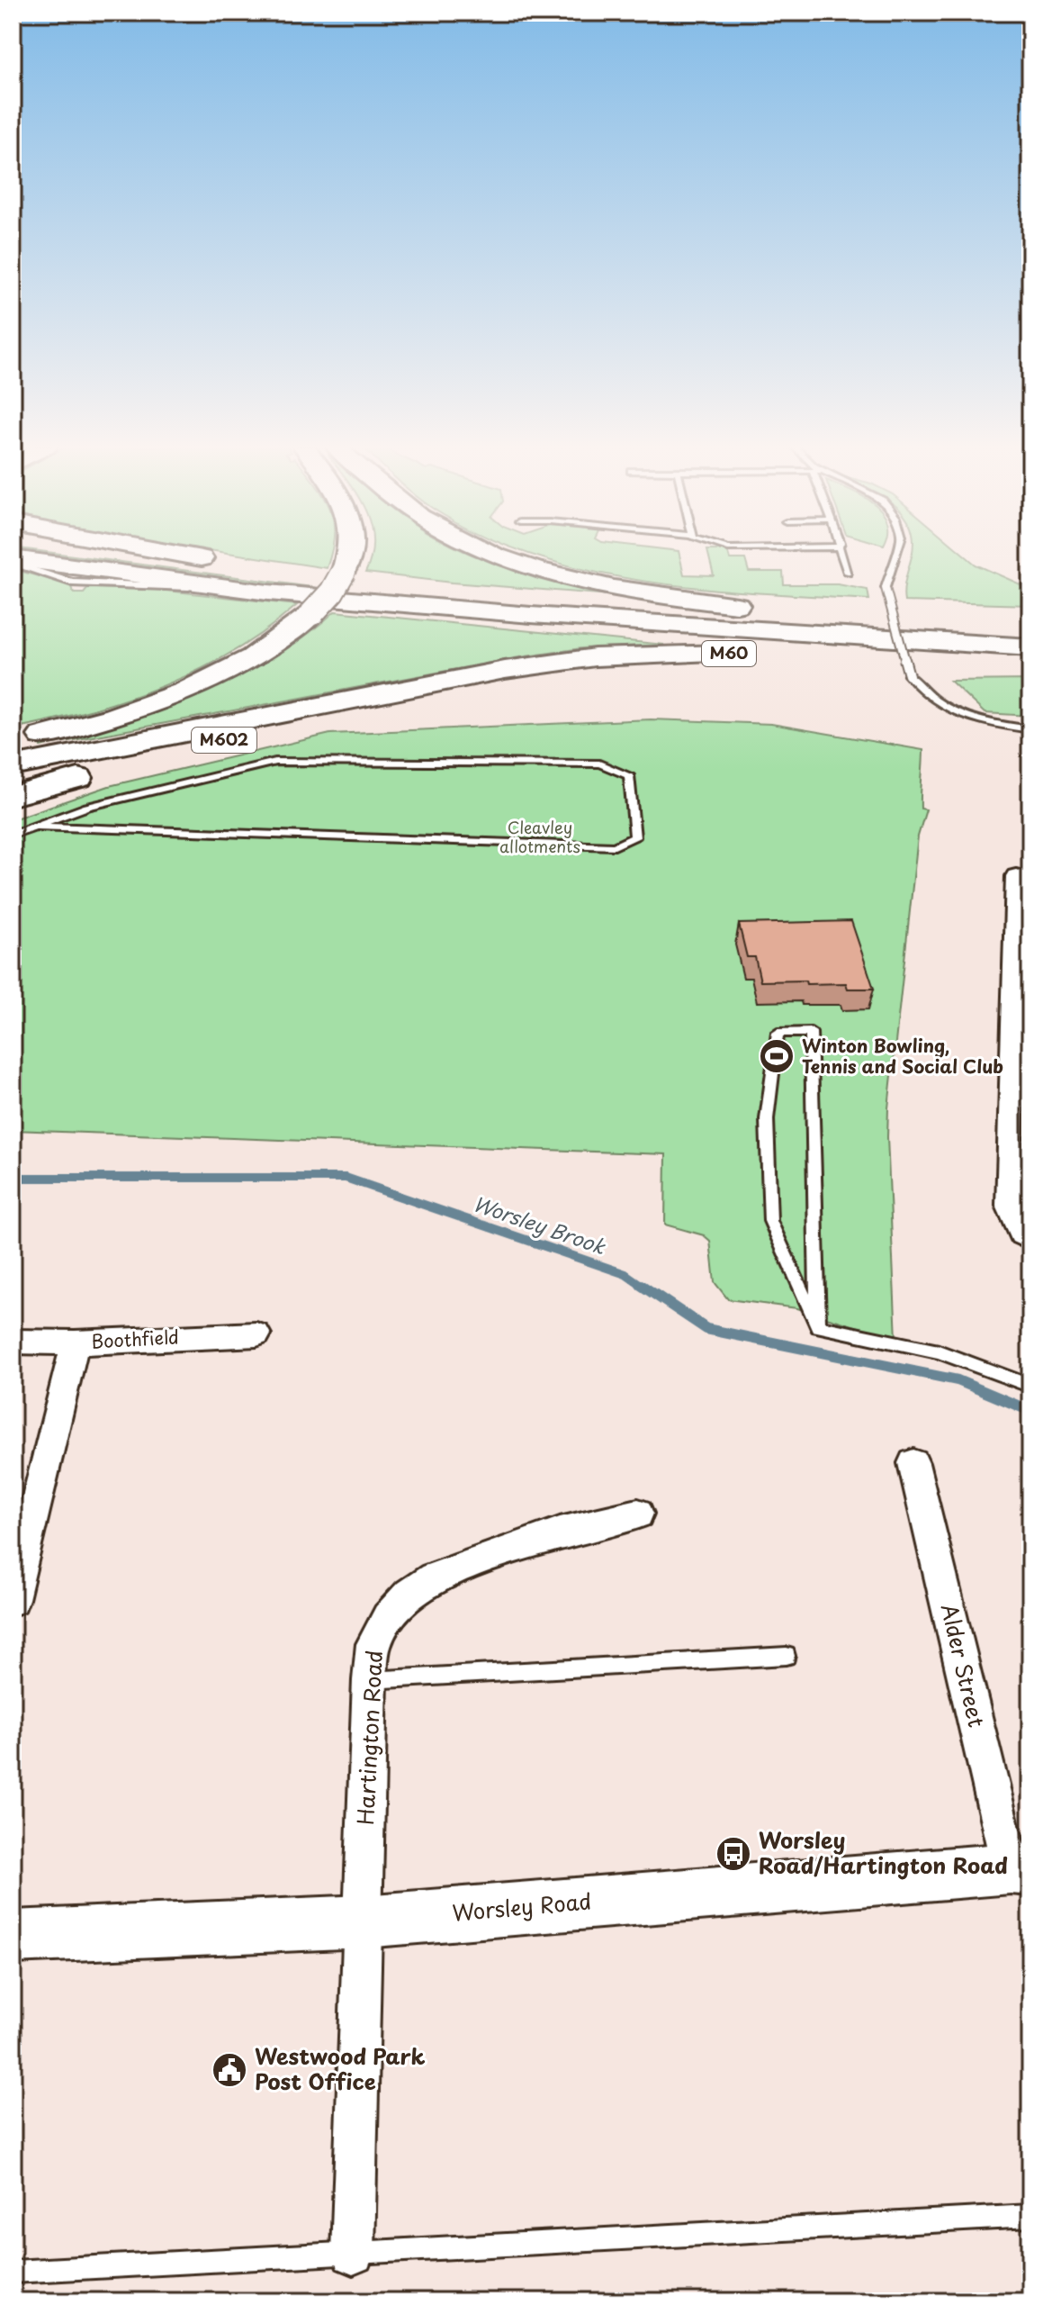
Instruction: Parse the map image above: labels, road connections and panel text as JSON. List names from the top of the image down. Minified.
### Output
{"streets":{"highway":["M60","M602"],"main road":["Worsley Road"],"street":["Boothfield","Alder Street","Hartington Road"]},"crossings":[["M60","M602"],["Alder Street","Worsley Road"],["Hartington Road","Worsley Road"]],"water":["Worsley Brook"],"parks":["Cleavley allotments"],"places":{"sports":["Winton Bowling, Tennis and Social Club"],"bus stop":["Worsley Road/Hartington Road"],"public building":["Westwood Park Post Office"]}}
